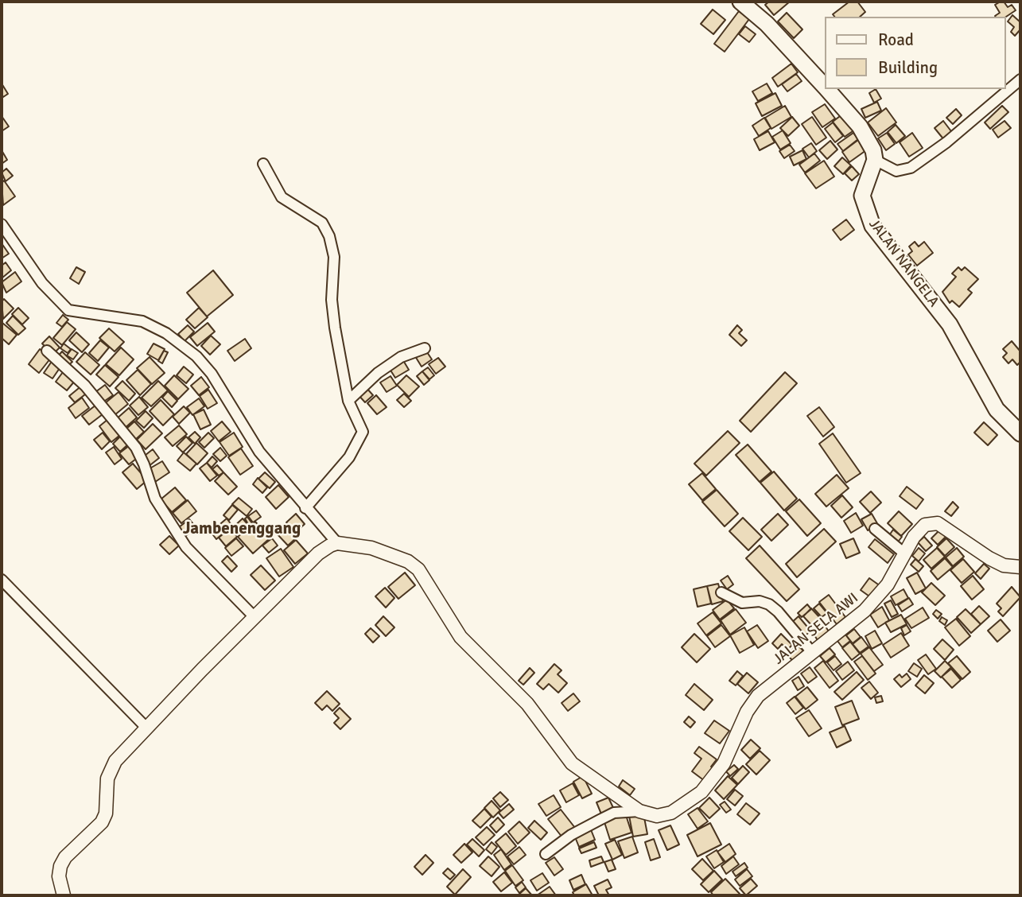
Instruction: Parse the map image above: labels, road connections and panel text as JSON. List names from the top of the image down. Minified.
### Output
{"streets":{"main road":["JALAN NANGELA"],"street":["JALAN SELA AWI"]},"districts":["Jambenenggang"],"legend":["Road","Building"]}
